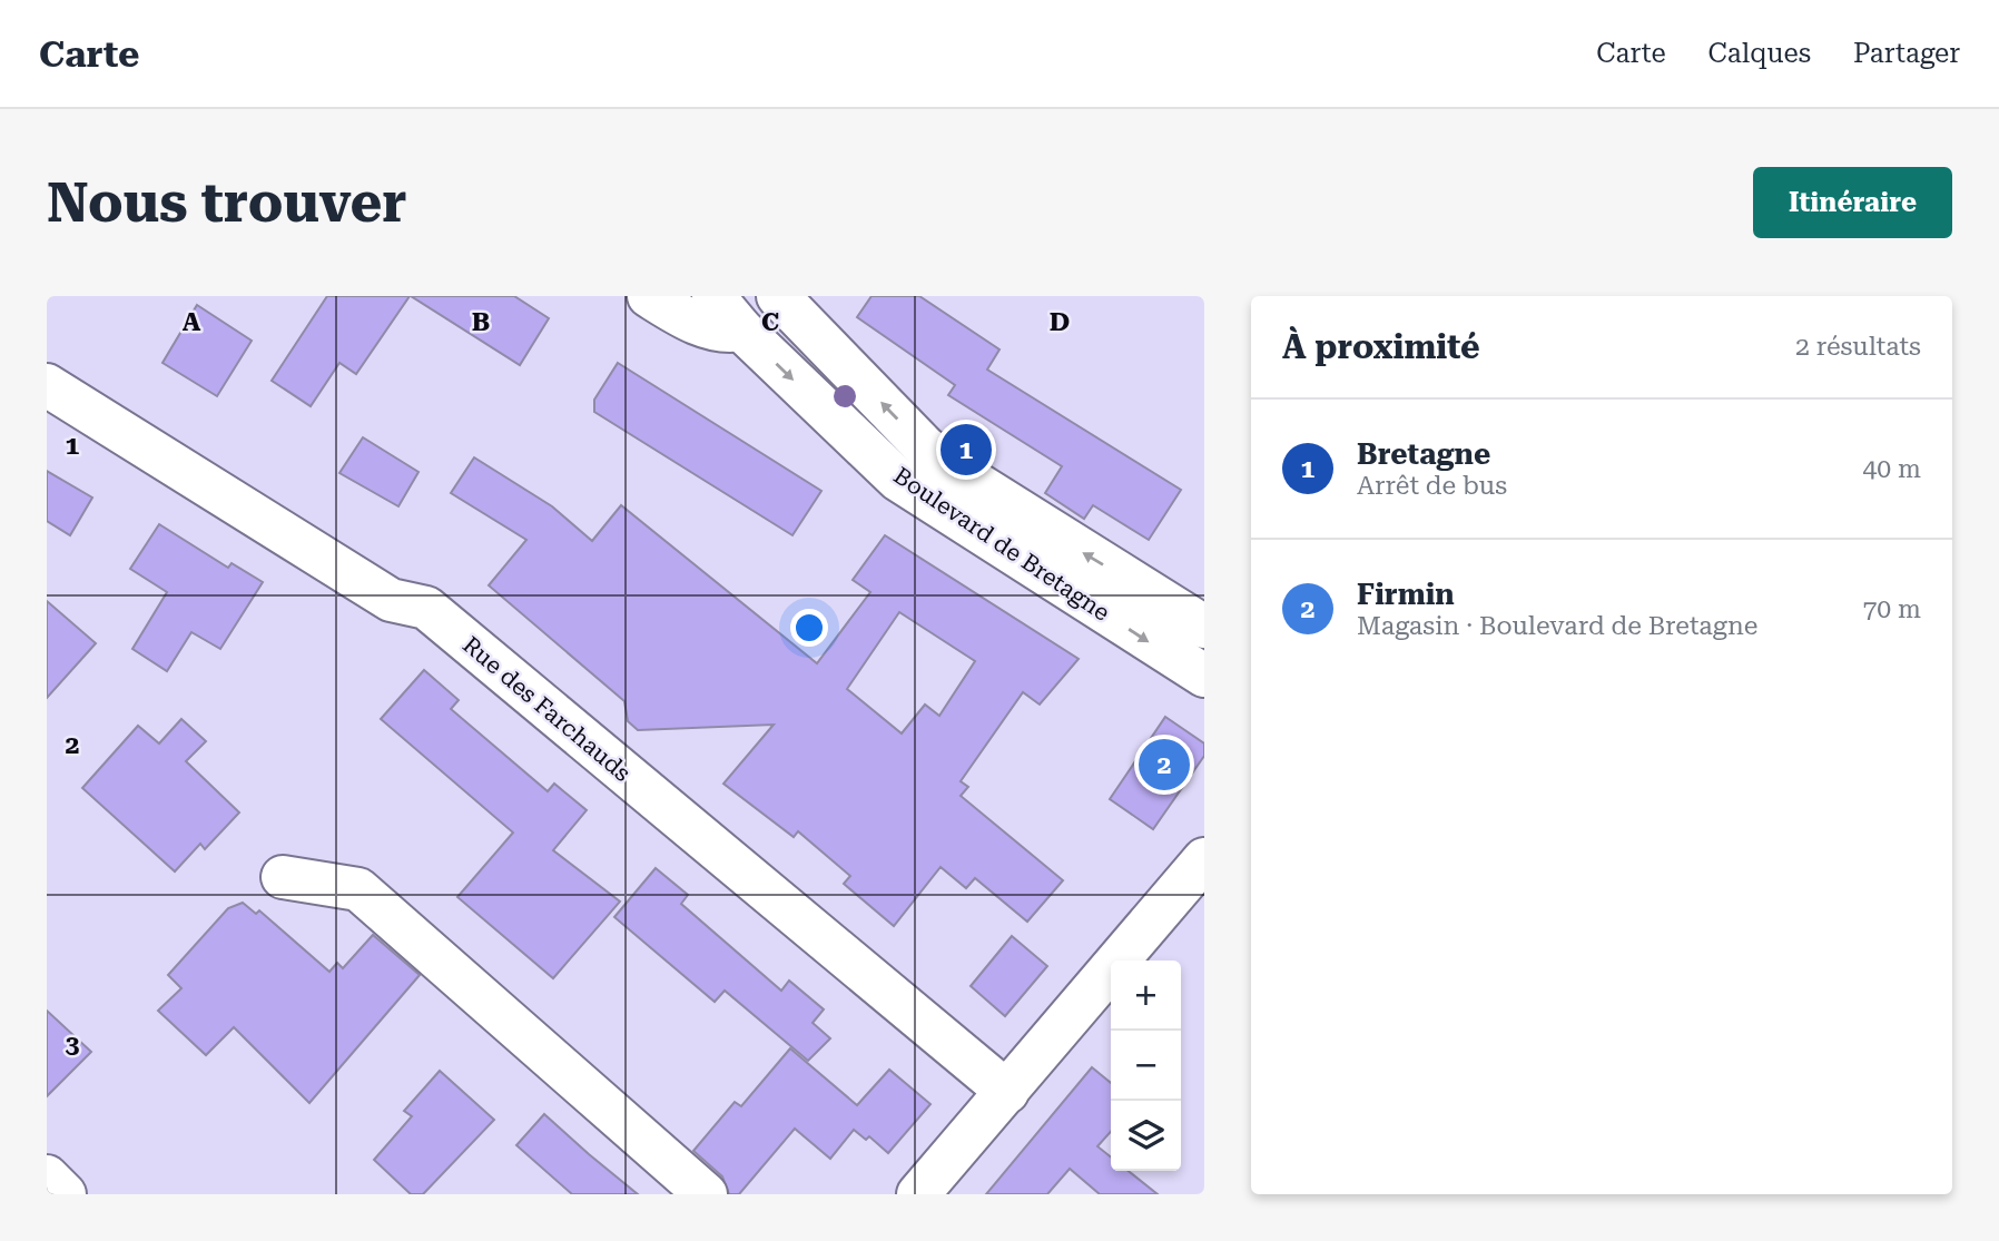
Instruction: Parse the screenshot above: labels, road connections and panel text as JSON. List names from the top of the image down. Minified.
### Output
{"streets":{"street":["Boulevard de Bretagne","Rue des Farchauds"]},"page":{"header":"Carte","nav":["Carte","Calques","Partager"],"buttons":"Itinéraire","title":"Nous trouver","heading":["À proximité","2 résultats"],"list":[{"mark":"1","name":"Bretagne","note":"Arrêt de bus","value":"40 m"},{"mark":"2","name":"Firmin","note":"Magasin · Boulevard de Bretagne","value":"70 m"}],"pins":["1","2"],"map_buttons":["+","−"]},"grid":{"columns":["A","B","C","D"],"rows":["1","2","3"]}}
